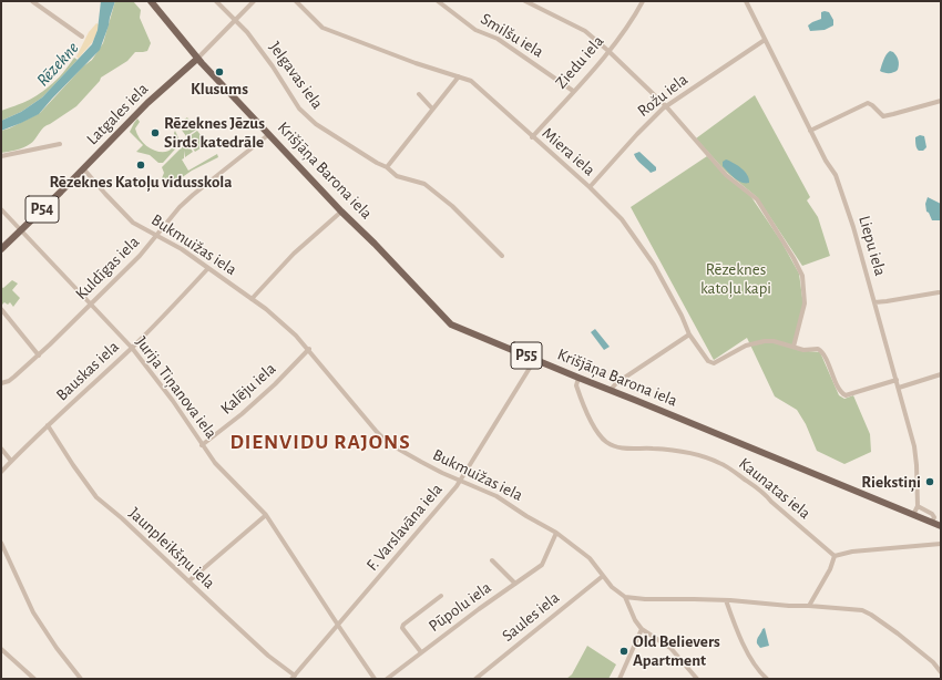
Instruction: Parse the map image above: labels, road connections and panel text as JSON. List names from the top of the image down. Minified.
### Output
{"streets":{"main road":["Latgales iela","Krišjāņa Barona iela","P54","P55"],"street":["Smilšu iela","Ziedu iela","Jelgavas iela","Rožu iela","Miera iela","Bukmuižas iela","Liepu iela","Kuldīgas iela","Bauskas iela","Jurija Tiņanova iela","Kalēju iela","Kaunatas iela","F. Varslavāna iela","Jaunpleikšņu iela","Pūpolu iela","Saules iela"]},"crossings":[["Smilšu iela","Ziedu iela"],["Ziedu iela","Miera iela"],["Jelgavas iela","Latgales iela"],["Rožu iela","Miera iela"],["Rožu iela","Liepu iela"],["Latgales iela","Krišjāņa Barona iela"],["Latgales iela","Bukmuižas iela"],["Latgales iela","Jurija Tiņanova iela"],["Krišjāņa Barona iela","Liepu iela"],["Krišjāņa Barona iela","Kuldīgas iela"],["Krišjāņa Barona iela","Kaunatas iela"],["Krišjāņa Barona iela","F. Varslavāna iela"],["Bukmuižas iela","Kuldīgas iela"],["Bukmuižas iela","Bauskas iela"],["Bukmuižas iela","Kalēju iela"],["Bukmuižas iela","F. Varslavāna iela"],["Bukmuižas iela","Pūpolu iela"],["Bukmuižas iela","Saules iela"],["Kuldīgas iela","Jurija Tiņanova iela"],["Bauskas iela","Jurija Tiņanova iela"],["Bauskas iela","Jaunpleikšņu iela"],["Jurija Tiņanova iela","Kalēju iela"],["Jurija Tiņanova iela","F. Varslavāna iela"],["F. Varslavāna iela","Jaunpleikšņu iela"]],"districts":["DIENVIDU RAJONS"],"water":["Rēzekne"],"parks":["Rēzeknes katoļu kapi"],"places":["Klusums","Rēzeknes Jēzus Sirds katedrāle","Rēzeknes Katoļu vidusskola","Riekstiņi","Old Believers Apartment"]}
